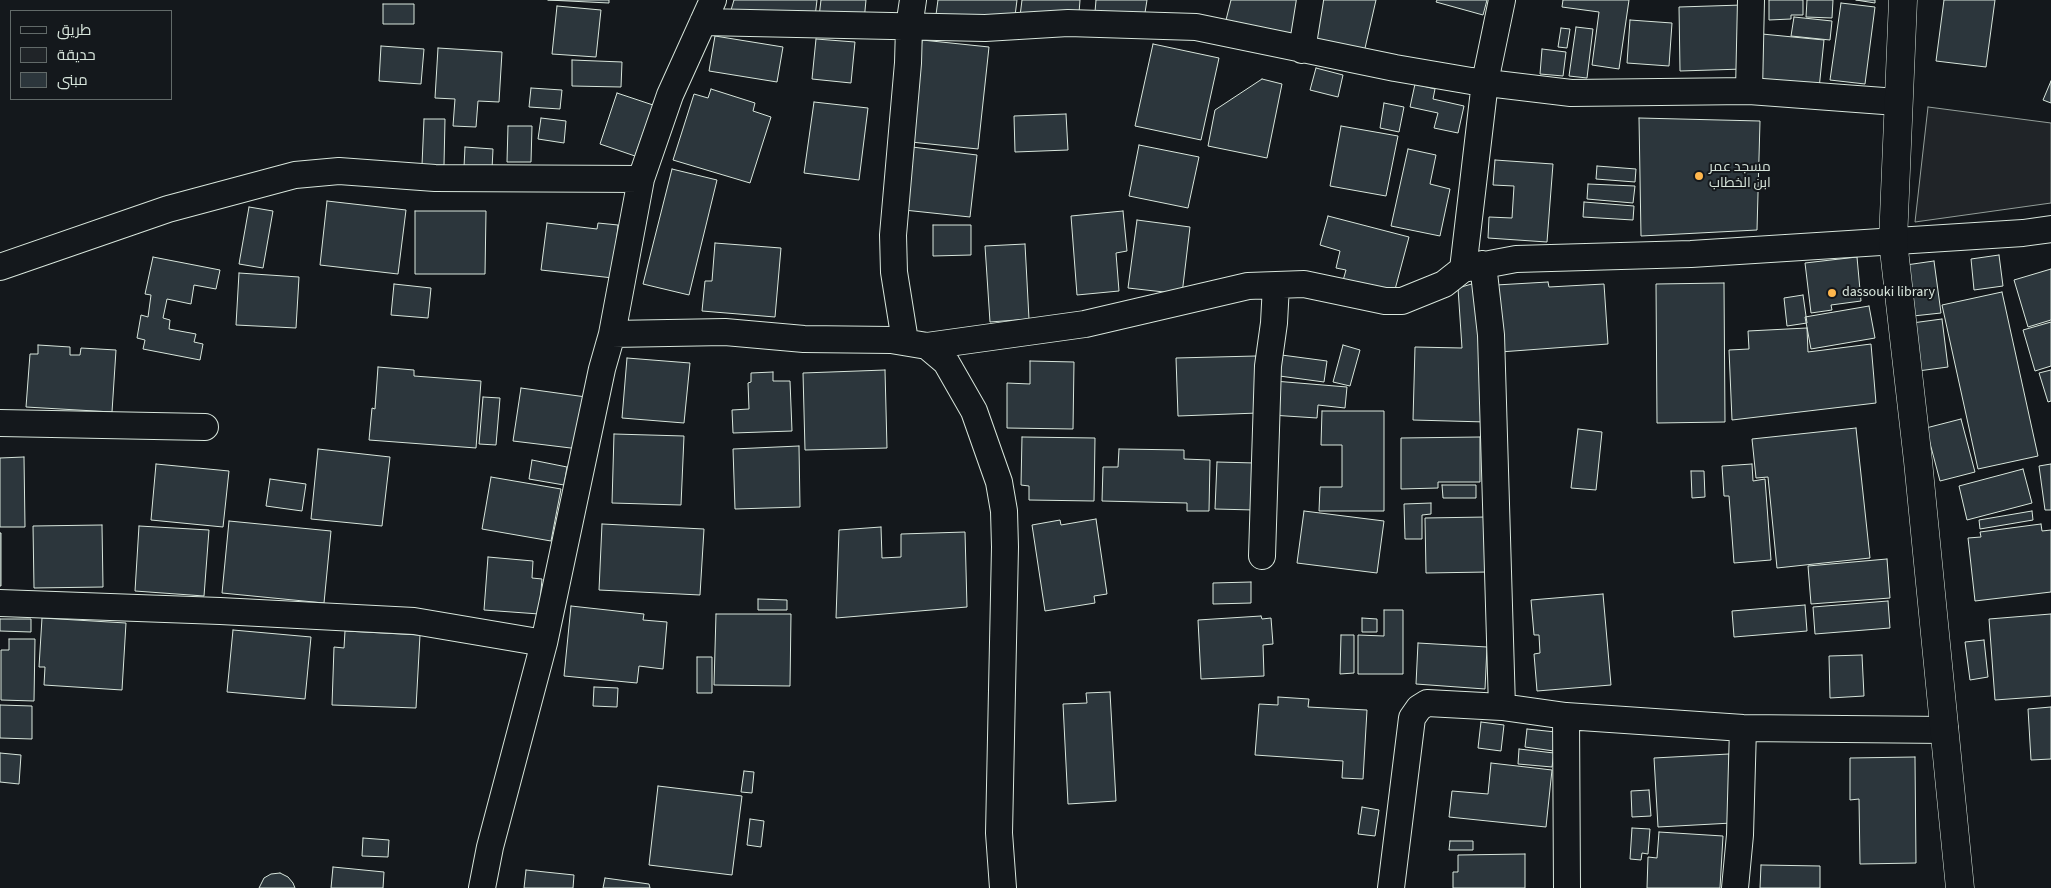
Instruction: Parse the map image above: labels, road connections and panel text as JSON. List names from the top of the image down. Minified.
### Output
{"places":["مسجد عمر ابن الخطاب","dassouki library"],"legend":["طريق","حديقة","مبنى"]}
